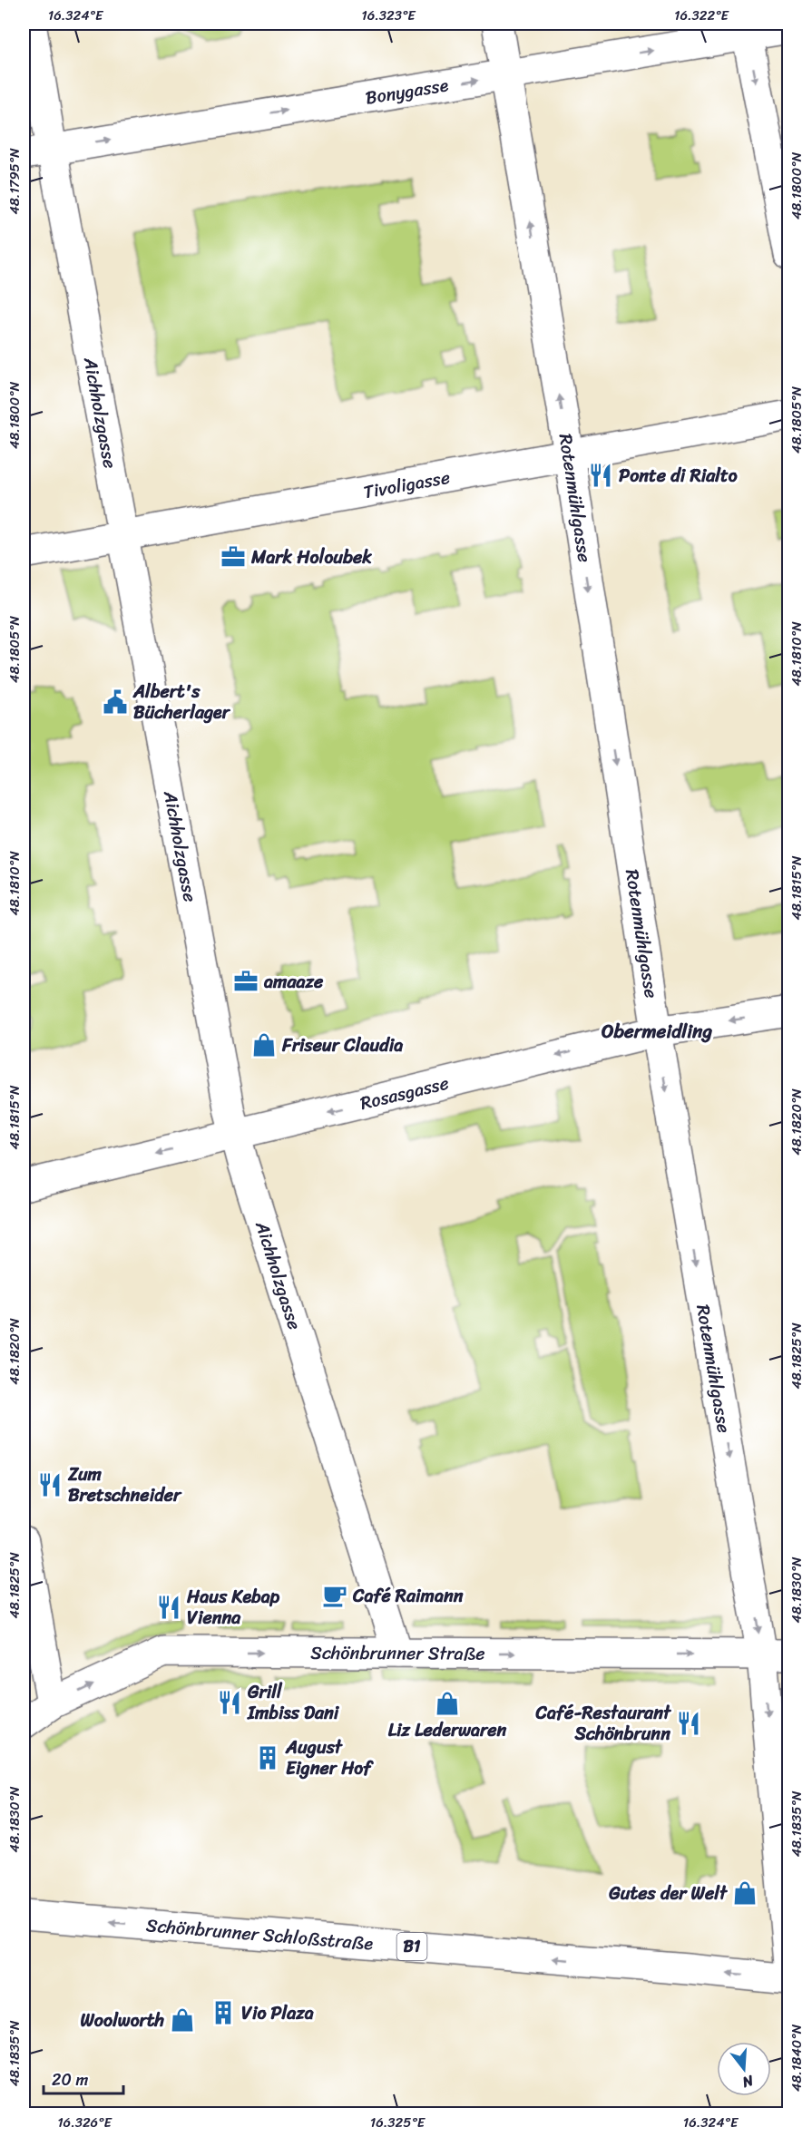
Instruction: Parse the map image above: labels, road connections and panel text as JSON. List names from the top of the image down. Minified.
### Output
{"streets":{"street":["Bonygasse","Aichholzgasse","Tivoligasse","Rotenmühlgasse","Rosasgasse","Schönbrunner Straße","Schönbrunner Schloßstraße","B1"]},"crossings":[["Bonygasse","Aichholzgasse"],["Bonygasse","Rotenmühlgasse"],["Aichholzgasse","Tivoligasse"],["Aichholzgasse","Rosasgasse"],["Aichholzgasse","Schönbrunner Straße"],["Tivoligasse","Rotenmühlgasse"],["Rotenmühlgasse","Rosasgasse"],["Rotenmühlgasse","Schönbrunner Straße"]],"one_way":["Bonygasse","Rosasgasse","Schönbrunner Straße","Schönbrunner Schloßstraße"],"districts":["Obermeidling"],"places":{"restaurant":["Ponte di Rialto","Zum Bretschneider","Haus Kebap Vienna","Grill Imbiss Dani","Café-Restaurant Schönbrunn"],"office":["Mark Holoubek","amaaze"],"public building":["Albert's Bücherlager"],"shop":["Friseur Claudia","Liz Lederwaren","Gutes der Welt","Woolworth"],"cafe":["Café Raimann"],"building":["August Eigner Hof","Vio Plaza"]},"scale_bar":"20 m","north":"bottom","coordinates":["16.324°E","16.323°E","16.322°E","48.1795°N","48.1800°N","48.1805°N","48.1810°N","48.1815°N","48.1820°N","48.1825°N","48.1830°N","48.1835°N","48.1840°N","16.326°E","16.325°E"]}
